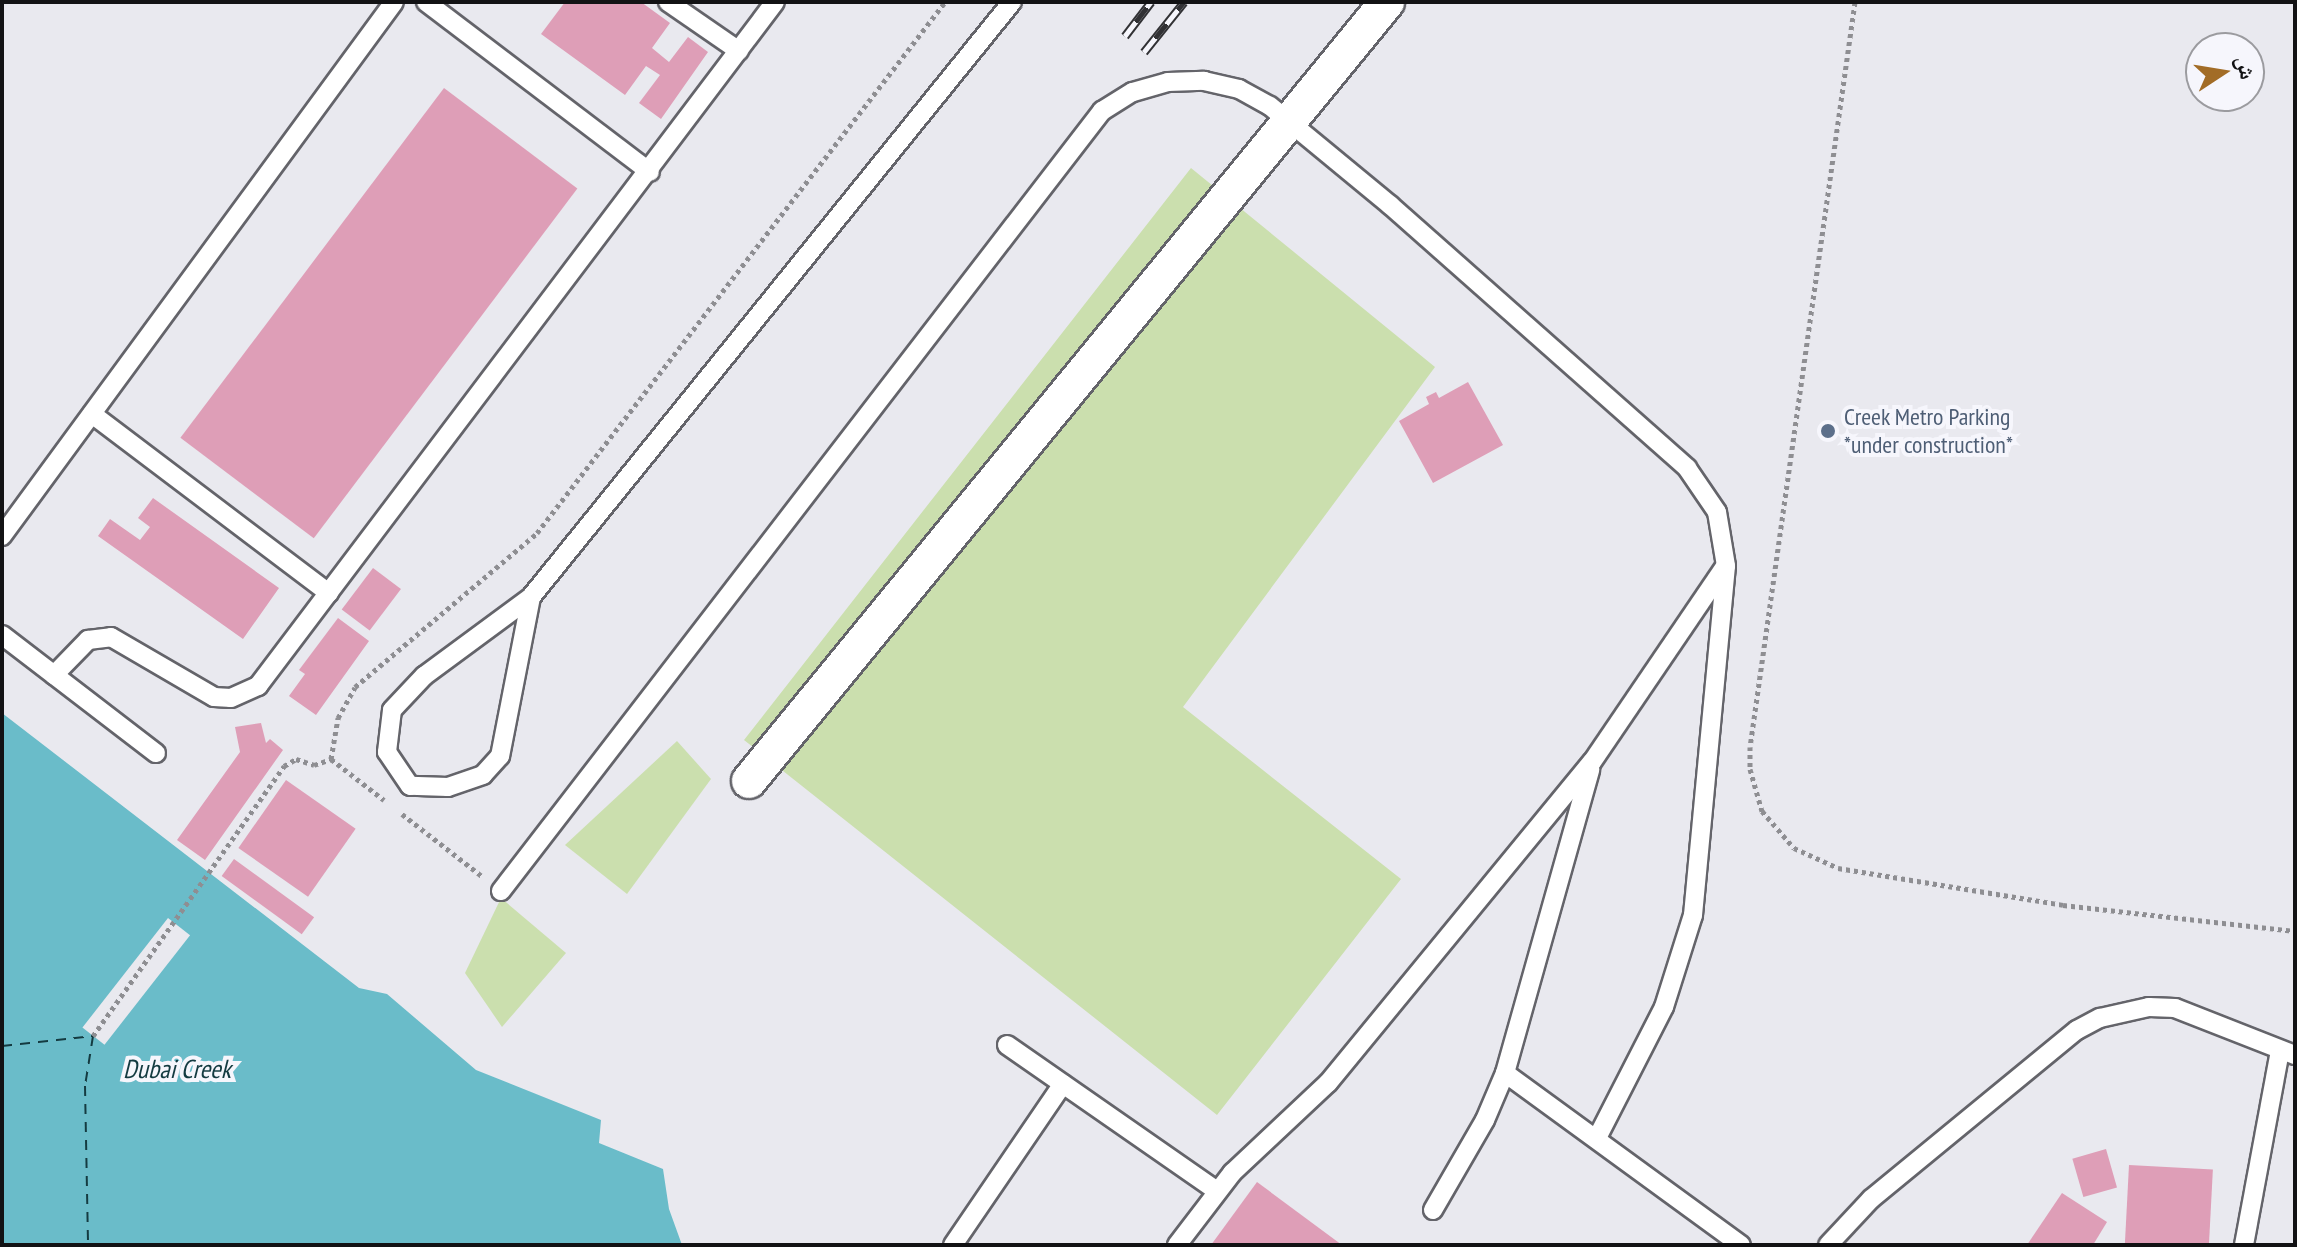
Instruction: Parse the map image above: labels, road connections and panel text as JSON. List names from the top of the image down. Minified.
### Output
{"water":["Dubai Creek"],"places":["Creek Metro Parking *under construction*"],"north":"right"}
